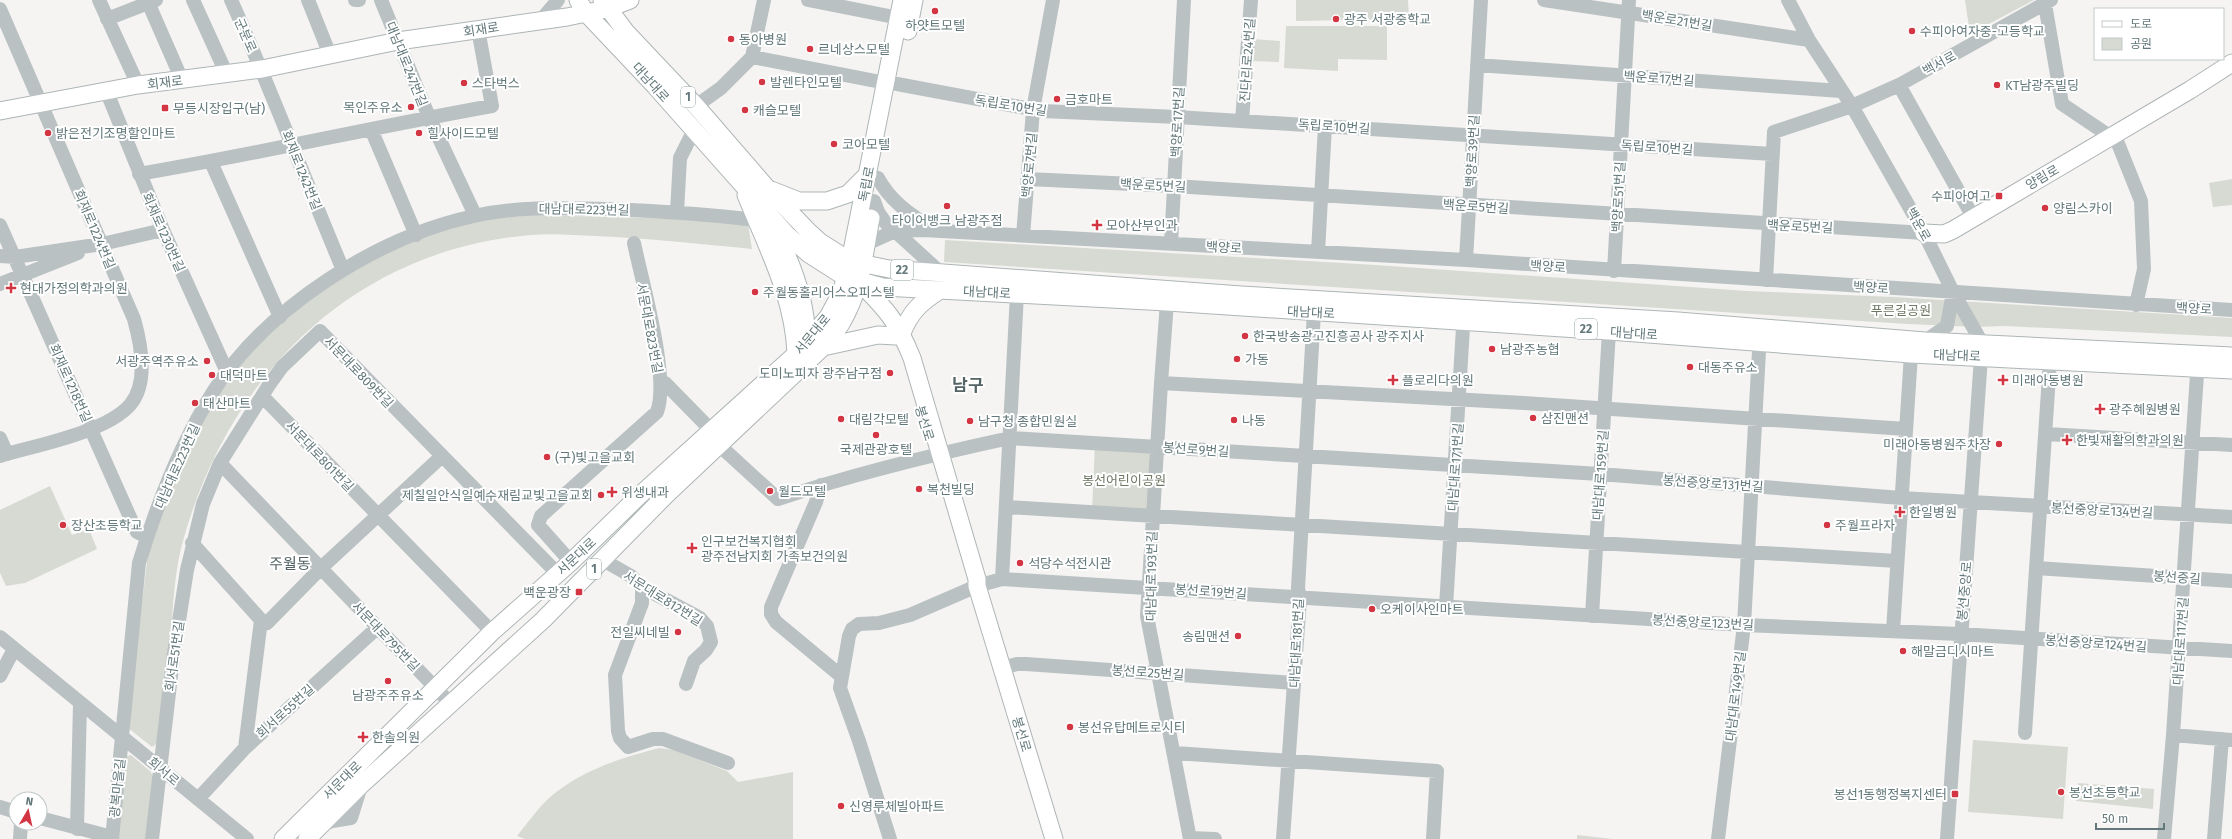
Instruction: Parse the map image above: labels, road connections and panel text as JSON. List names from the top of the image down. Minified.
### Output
{"streets":{"main road":["회재로","대남대로","1","양림로","독립로","22","서문대로","봉선로"],"street":["백운로21번길","군분로","진다리로24번길","백서로","대남대로247번길","백운로17번길","독립로10번길","백양로17번길","백양로39번길","백양로7번길","회재로1242번길","백운로5번길","백양로51번길","대남대로223번길","백운로","회재로1224번길","회재로1230번길","백양로","서문대로823번길","서문대로809번길","회재로1218번길","봉선로9번길","서문대로801번길","대남대로171번길","대남대로159번길","봉선중앙로131번길","봉선중앙로134번길","대남대로193번길","봉선중길","봉선로19번길","봉선중앙로","서문대로812번길","봉선중앙로123번길","서문대로795번길","대남대로117번길","대남대로181번길","봉선중앙로124번길","회서로51번길","봉선로25번길","대남대로149번길","회서로55번길","회서로","광복마을길"]},"crossings":[["백운로21번길","백양로51번길"],["백운로21번길","백운로"],["회재로","군분로"],["회재로","대남대로247번길"],["회재로","대남대로"],["회재로","회재로1242번길"],["회재로","회재로1224번길"],["회재로","회재로1230번길"],["군분로","회재로1242번길"],["진다리로24번길","독립로10번길"],["백서로","양림로"],["백서로","백운로"],["대남대로247번길","대남대로223번길"],["백운로17번길","백양로39번길"],["백운로17번길","백양로51번길"],["백운로17번길","백운로"],["대남대로","독립로"],["대남대로","대남대로223번길"],["대남대로","백운로"],["대남대로","백양로"],["대남대로","서문대로"],["대남대로","봉선로"],["대남대로","대남대로171번길"],["대남대로","대남대로159번길"],["대남대로","대남대로193번길"],["대남대로","봉선중앙로"],["대남대로","대남대로117번길"],["대남대로","대남대로181번길"],["대남대로","대남대로149번길"],["독립로10번길","백양로17번길"],["독립로10번길","백양로39번길"],["독립로10번길","백양로7번길"],["독립로10번길","독립로"],["독립로10번길","백양로51번길"],["백양로17번길","백운로5번길"],["백양로17번길","백양로"],["백양로39번길","백운로5번길"],["백양로39번길","백양로"],["백양로7번길","백운로5번길"],["백양로7번길","백양로"],["회재로1242번길","대남대로223번길"],["양림로","백운로5번길"],["양림로","백운로"],["독립로","백양로"],["독립로","서문대로"],["백운로5번길","백양로51번길"],["백운로5번길","백운로"],["백양로51번길","백양로"],["대남대로223번길","회재로1230번길"],["대남대로223번길","회재로1218번길"],["대남대로223번길","회서로"],["대남대로223번길","광복마을길"],["백운로","백양로"],["백운로","봉선중앙로"],["회재로1224번길","회재로1218번길"],["서문대로823번길","서문대로"],["서문대로","서문대로809번길"],["서문대로","봉선로"],["서문대로","봉선로9번길"],["서문대로","서문대로801번길"],["서문대로","서문대로812번길"],["서문대로","서문대로795번길"],["서문대로809번길","서문대로801번길"],["서문대로809번길","회서로51번길"],["봉선로","봉선로9번길"],["봉선로","봉선로19번길"],["봉선로","봉선로25번길"],["봉선로9번길","대남대로171번길"],["봉선로9번길","봉선중앙로131번길"],["봉선로9번길","대남대로193번길"],["봉선로9번길","대남대로181번길"],["서문대로801번길","회서로51번길"],["대남대로171번길","봉선중앙로131번길"],["대남대로171번길","봉선로19번길"],["대남대로171번길","봉선중앙로123번길"],["대남대로159번길","봉선중앙로131번길"],["대남대로159번길","봉선중앙로123번길"],["봉선중앙로131번길","봉선중앙로134번길"],["봉선중앙로131번길","봉선중앙로"],["봉선중앙로131번길","대남대로149번길"],["봉선중앙로134번길","봉선중앙로"],["봉선중앙로134번길","대남대로117번길"],["대남대로193번길","봉선로19번길"],["대남대로193번길","대남대로181번길"],["대남대로193번길","봉선로25번길"],["봉선중길","대남대로117번길"],["봉선로19번길","봉선중앙로123번길"],["봉선로19번길","대남대로181번길"],["봉선중앙로","봉선중앙로123번길"],["봉선중앙로","봉선중앙로124번길"],["봉선중앙로123번길","봉선중앙로124번길"],["봉선중앙로123번길","대남대로149번길"],["서문대로795번길","회서로51번길"],["서문대로795번길","회서로55번길"],["대남대로117번길","봉선중앙로124번길"],["대남대로181번길","봉선로25번길"],["회서로51번길","회서로"],["회서로55번길","회서로"],["회서로","광복마을길"]],"districts":["남구","주월동"],"parks":["푸른길공원","봉선어린이공원"],"places":{"other":["하얏트모텔","광주 서광중학교","수피아여자중-고등학교","동아병원","르네상스모텔","발렌타인모텔","스타벅스","KT남광주빌딩","금호마트","목인주유소","캐슬모텔","밝은전기조명할인마트","힐사이드모텔","코아모텔","타이어뱅크 남광주점","양림스카이","주월동홀리어스오피스텔","한국방송광고진흥공사 광주지사","남광주농협","가동","서광주역주유소","대동주유소","도미노피자 광주남구점","대덕마트","태산마트","삼진맨션","대림각모텔","나동","남구청 종합민원실","국제관광호텔","미래아동병원주차장","(구)빛고을교회","복천빌딩","월드모텔","제칠일안식일예수재림교빛고을교회","장산초등학교","주월프라자","석당수석전시관","오케이사인마트","전일씨네빌","송림맨션","해말금디시마트","남광주주유소","봉선유탑메트로시티","봉선초등학교","신영루체빌아파트"],"transit":["무등시장입구(남)","수피아여고","백운광장","봉선1동행정복지센터"],"health":["모아산부인과","현대가정의학과의원","플로리다의원","미래아동병원","광주혜원병원","한빛재활의학과의원","위생내과","한일병원","인구보건복지협회 광주전남지회 가족보건의원","한솔의원"]},"legend":["도로","공원"],"scale_bar":"50 m","north":"top"}
